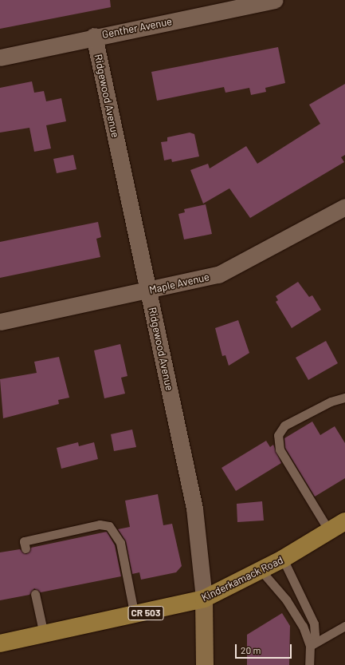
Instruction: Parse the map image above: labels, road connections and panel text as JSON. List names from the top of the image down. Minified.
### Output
{"streets":{"main road":["Kinderkamack Road","CR 503"],"street":["Genther Avenue","Ridgewood Avenue","Maple Avenue"]},"crossings":[["Genther Avenue","Ridgewood Avenue"],["Ridgewood Avenue","Maple Avenue"],["Ridgewood Avenue","Kinderkamack Road"]],"scale_bar":"20 m"}
